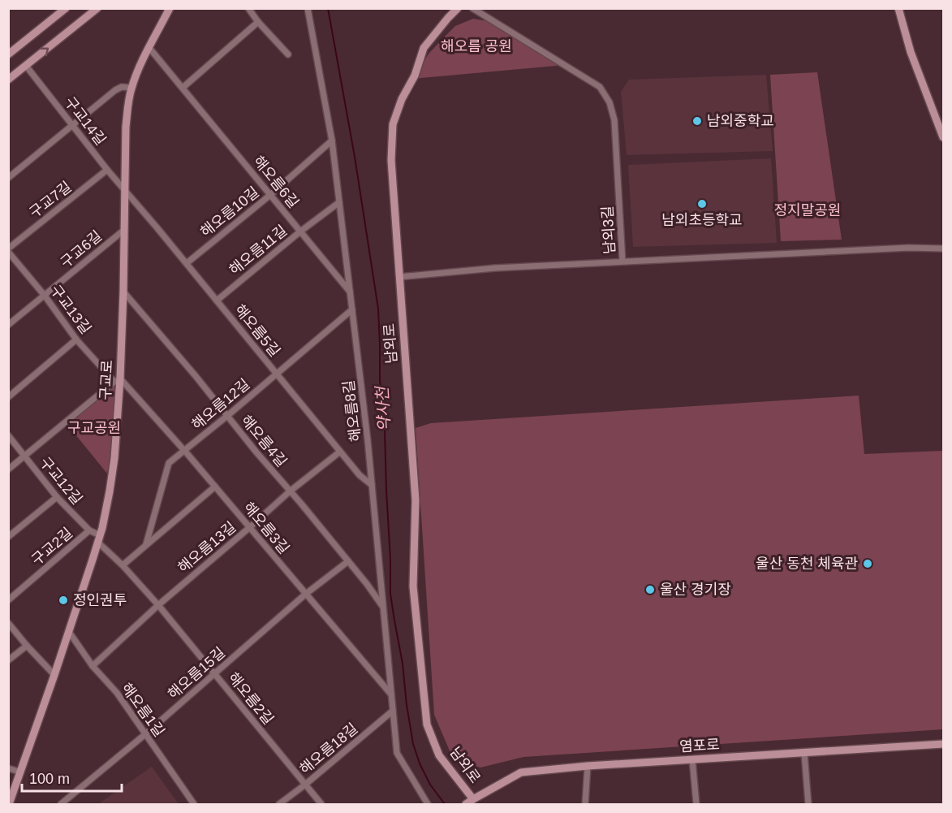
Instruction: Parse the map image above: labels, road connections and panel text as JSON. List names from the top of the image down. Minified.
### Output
{"streets":{"main road":["남외로","구교로","염포로"],"street":["구교14길","해오름6길","구교7길","해오름10길","남외3길","구교6길","해오름11길","구교13길","해오름5길","해오름12길","해오름8길","해오름4길","구교12길","해오름3길","구교2길","해오름13길","해오름15길","해오름2길","해오름1길","해오름18길"]},"crossings":[["구교14길","구교7길"],["구교14길","해오름5길"],["구교14길","구교로"],["해오름6길","해오름10길"],["해오름6길","해오름11길"],["해오름6길","구교로"],["해오름6길","해오름8길"],["구교7길","구교13길"],["해오름10길","해오름5길"],["해오름10길","해오름8길"],["구교6길","구교13길"],["구교6길","구교로"],["해오름11길","해오름5길"],["해오름11길","해오름8길"],["구교13길","구교로"],["구교13길","해오름3길"],["해오름5길","구교로"],["해오름5길","해오름12길"],["해오름5길","해오름8길"],["해오름5길","해오름13길"],["남외로","염포로"],["구교로","해오름4길"],["구교로","구교12길"],["구교로","해오름3길"],["구교로","해오름2길"],["구교로","해오름1길"],["해오름12길","해오름8길"],["해오름12길","해오름4길"],["해오름12길","해오름3길"],["해오름8길","해오름4길"],["해오름8길","해오름3길"],["해오름8길","해오름18길"],["해오름4길","해오름13길"],["해오름4길","해오름15길"],["구교12길","구교2길"],["구교12길","해오름2길"],["해오름3길","해오름13길"],["해오름3길","해오름15길"],["해오름13길","해오름2길"],["해오름13길","해오름1길"],["해오름15길","해오름2길"],["해오름15길","해오름1길"],["해오름2길","해오름18길"]],"water":["약사천"],"parks":["해오름 공원","정지말공원","구교공원"],"places":["남외중학교","남외초등학교","울산 동천 체육관","울산 경기장","정인권투"],"scale_bar":"100 m"}
